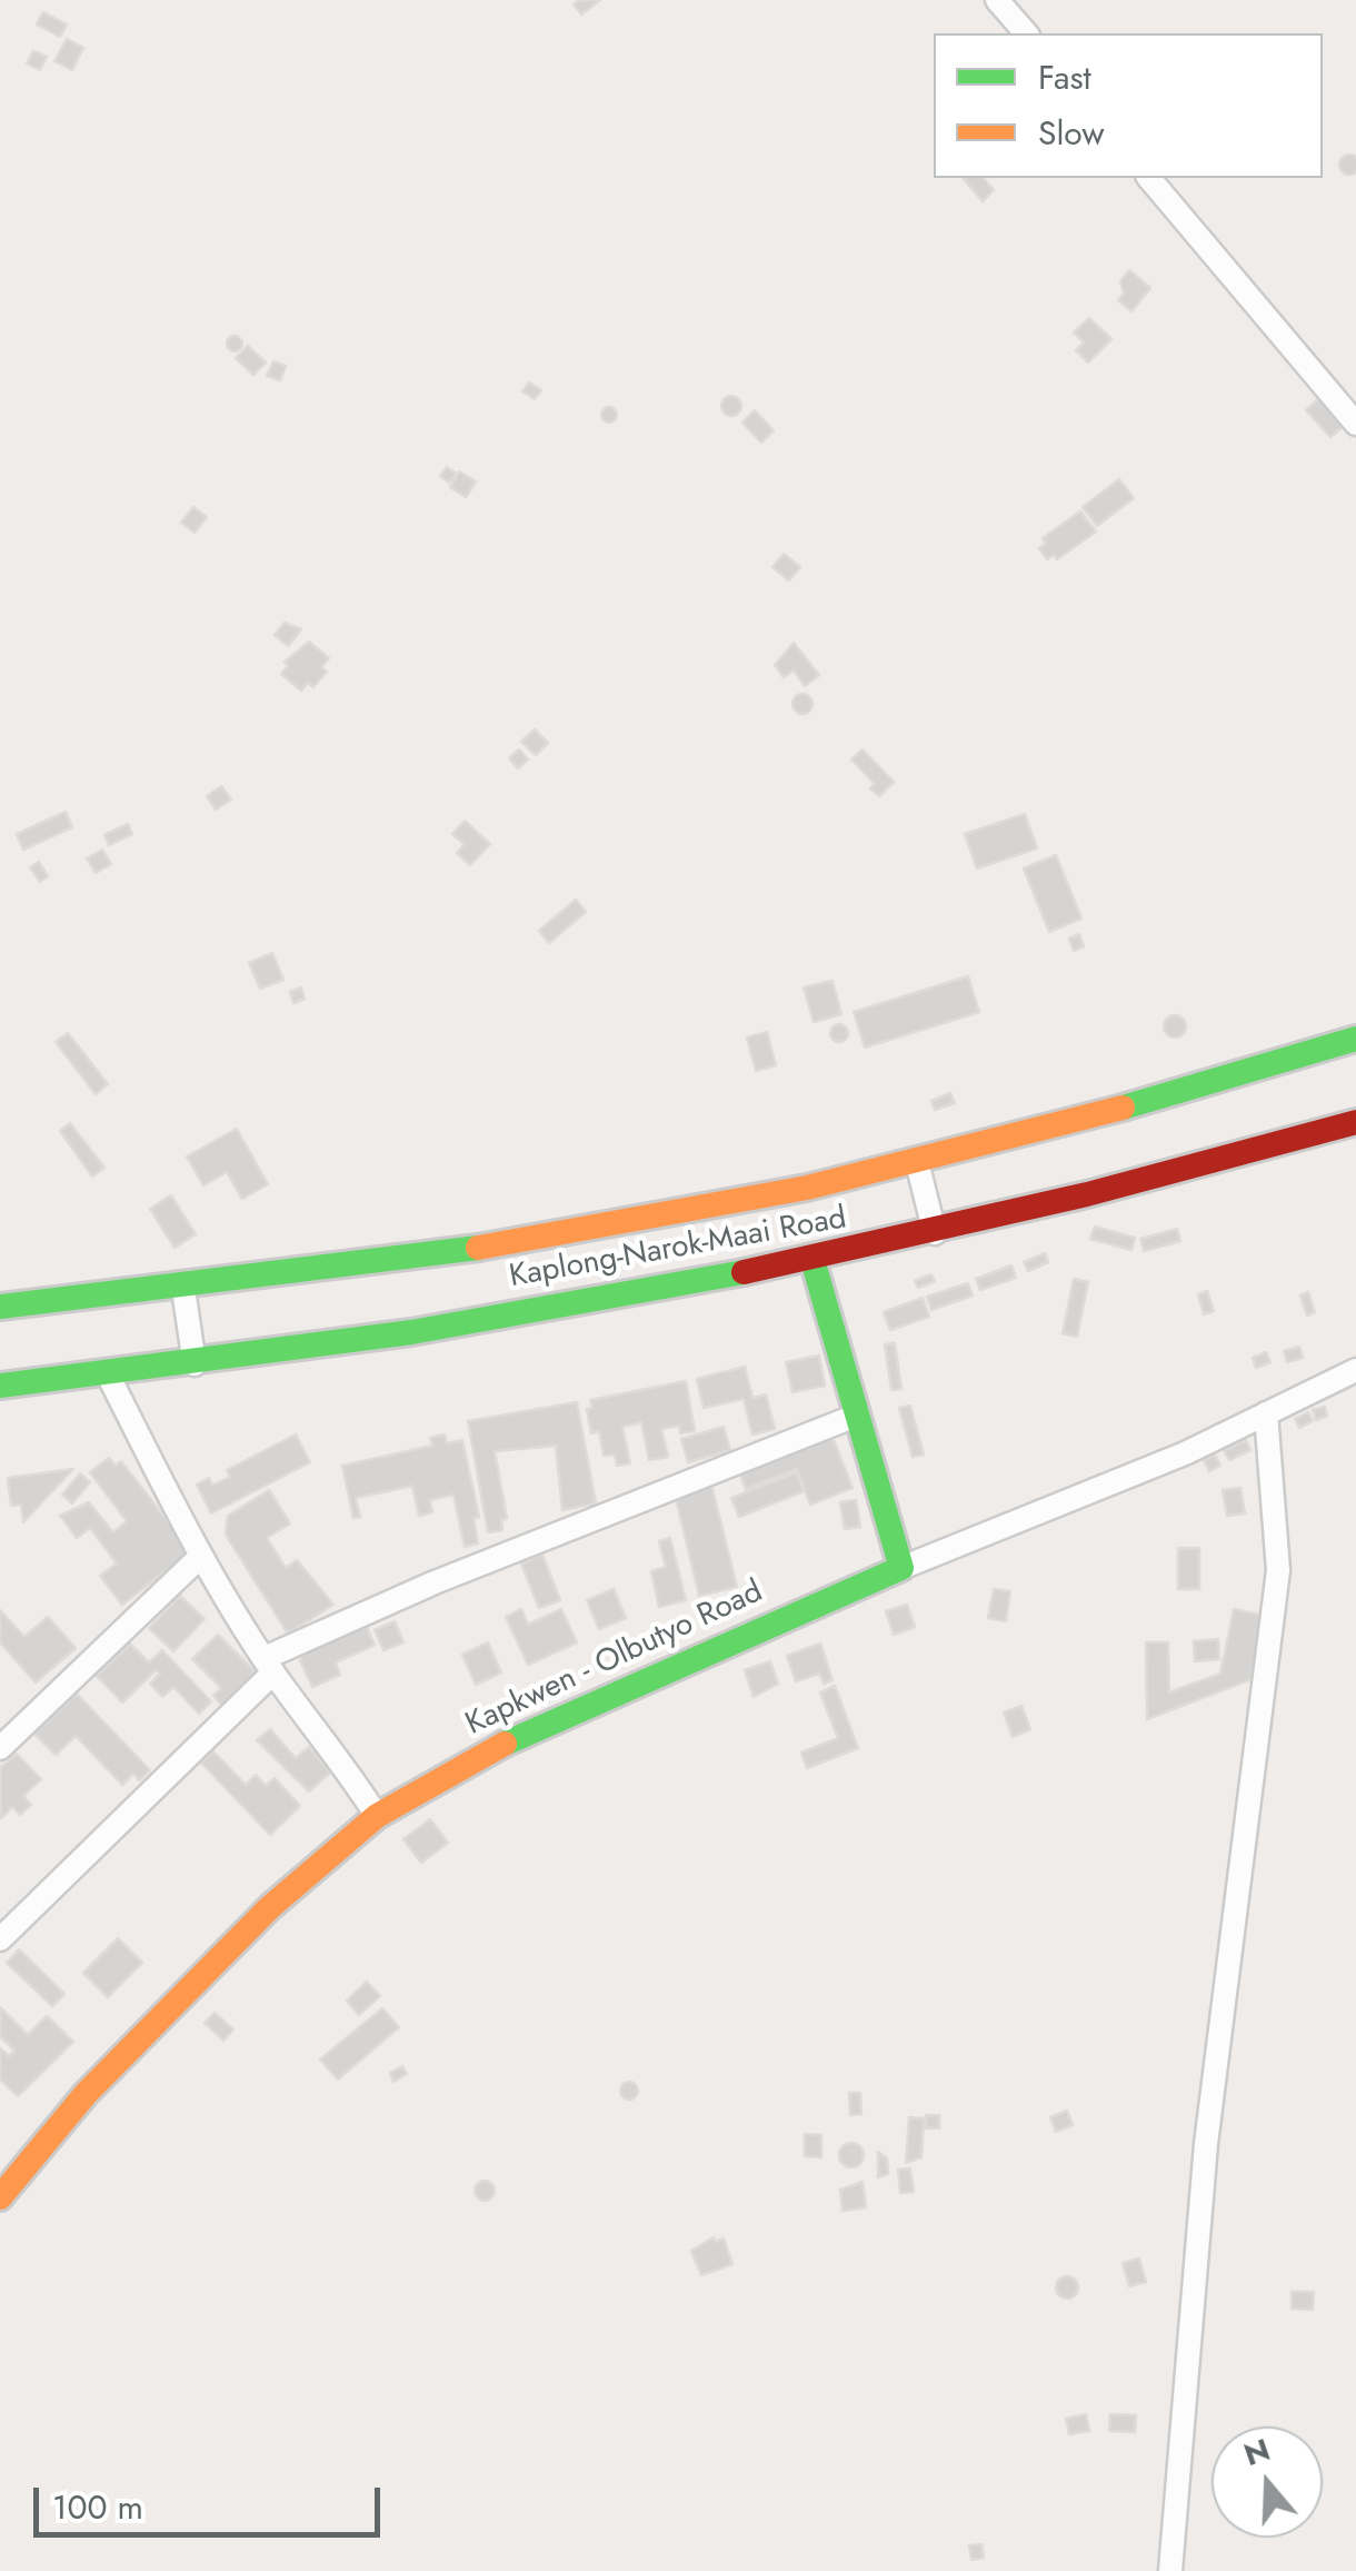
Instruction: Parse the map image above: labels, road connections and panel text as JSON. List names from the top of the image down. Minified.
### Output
{"streets":{"main road":["Kaplong-Narok-Maai Road","Kapkwen - Olbutyo Road"]},"legend":["Fast","Slow"],"scale_bar":"100 m","north":"top"}
